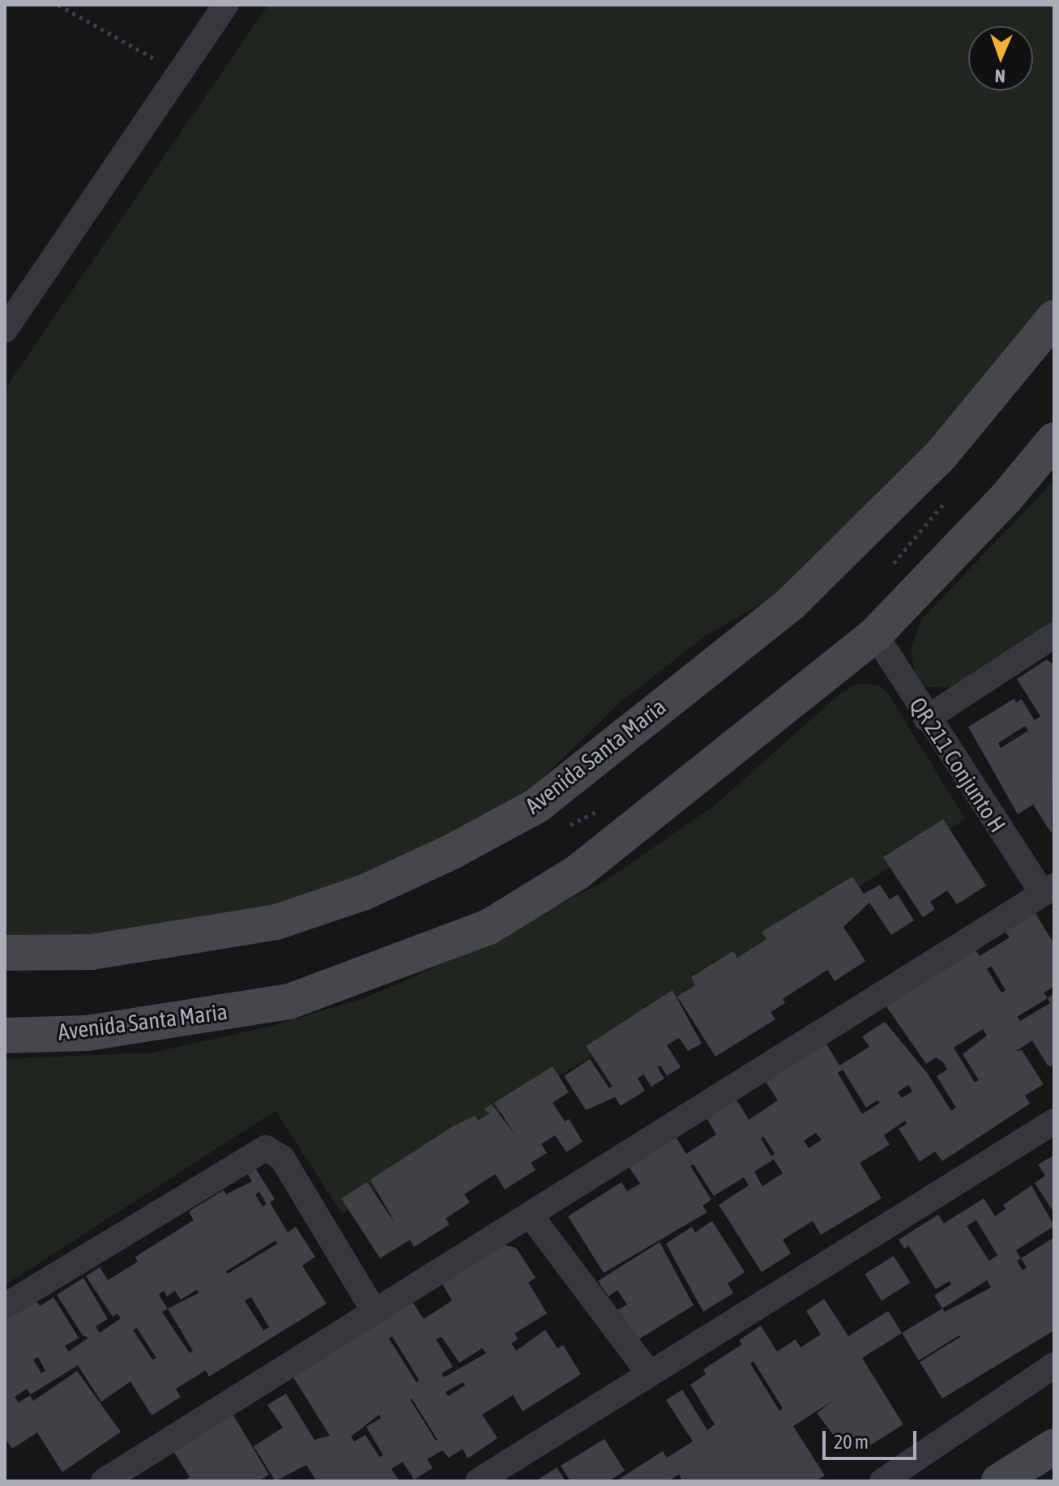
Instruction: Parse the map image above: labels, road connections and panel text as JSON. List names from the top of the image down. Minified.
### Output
{"streets":{"main road":["Avenida Santa Maria"],"street":["QR 211 Conjunto H"]},"crossings":[["Avenida Santa Maria","QR 211 Conjunto H"]],"scale_bar":"20 m","north":"bottom"}
